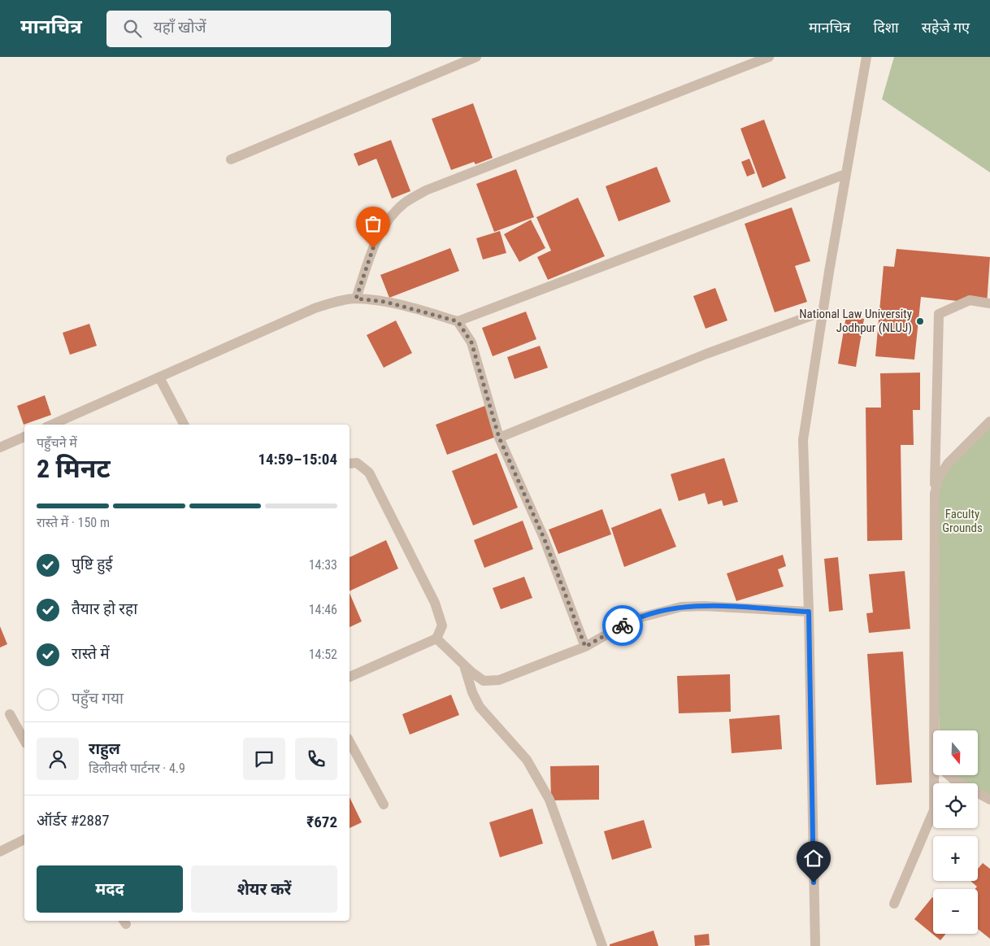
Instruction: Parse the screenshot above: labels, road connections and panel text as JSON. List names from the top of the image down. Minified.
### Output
{"parks":["Faculty Grounds"],"places":["National Law University Jodhpur (NLUJ)"],"north":"bottom","page":{"header":"मानचित्र","search":"यहाँ खोजें","nav":["मानचित्र","दिशा","सहेजे गए"],"heading":["2 मिनट","पहुँचने में","14:59–15:04"],"panel":["राहुल","डिलीवरी पार्टनर · 4.9","ऑर्डर #2887","₹672"],"bar":"रास्ते में · 150 m","list":[["पुष्टि हुई","14:33"],["तैयार हो रहा","14:46"],["रास्ते में","14:52"],"पहुँच गया"],"map_buttons":["+","−"],"buttons":["मदद","शेयर करें"]}}
